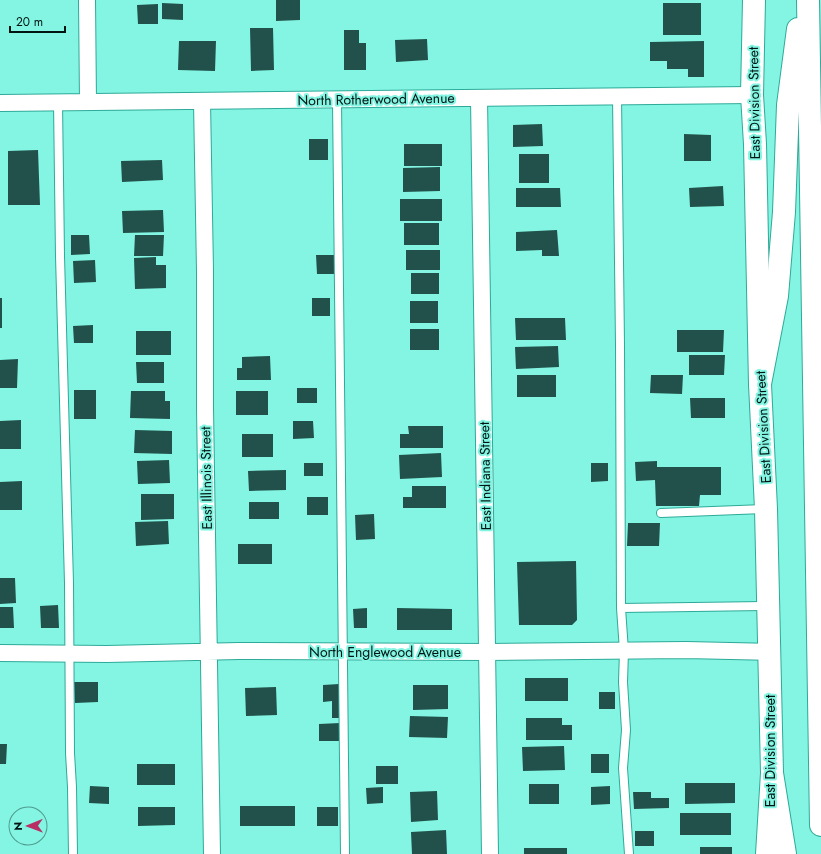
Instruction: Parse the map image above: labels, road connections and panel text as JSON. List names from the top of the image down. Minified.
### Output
{"streets":{"main road":["East Division Street"],"street":["North Rotherwood Avenue","East Indiana Street","East Illinois Street","North Englewood Avenue"]},"crossings":[["North Rotherwood Avenue","East Division Street"],["North Rotherwood Avenue","East Indiana Street"],["North Rotherwood Avenue","East Illinois Street"],["East Division Street","North Englewood Avenue"],["East Indiana Street","North Englewood Avenue"],["East Illinois Street","North Englewood Avenue"]],"scale_bar":"20 m","north":"left"}
